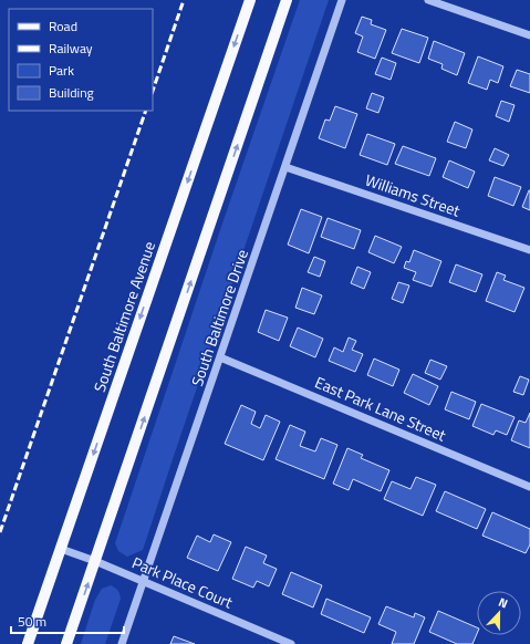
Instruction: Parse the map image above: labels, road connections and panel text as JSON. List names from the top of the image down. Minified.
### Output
{"streets":{"main road":["South Baltimore Avenue"],"street":["Williams Street","South Baltimore Drive","East Park Lane Street","Park Place Court"]},"crossings":[["Williams Street","South Baltimore Drive"],["South Baltimore Avenue","Park Place Court"],["South Baltimore Drive","East Park Lane Street"],["South Baltimore Drive","Park Place Court"]],"legend":["Road","Railway","Park","Building"],"scale_bar":"50 m","north":"top"}
